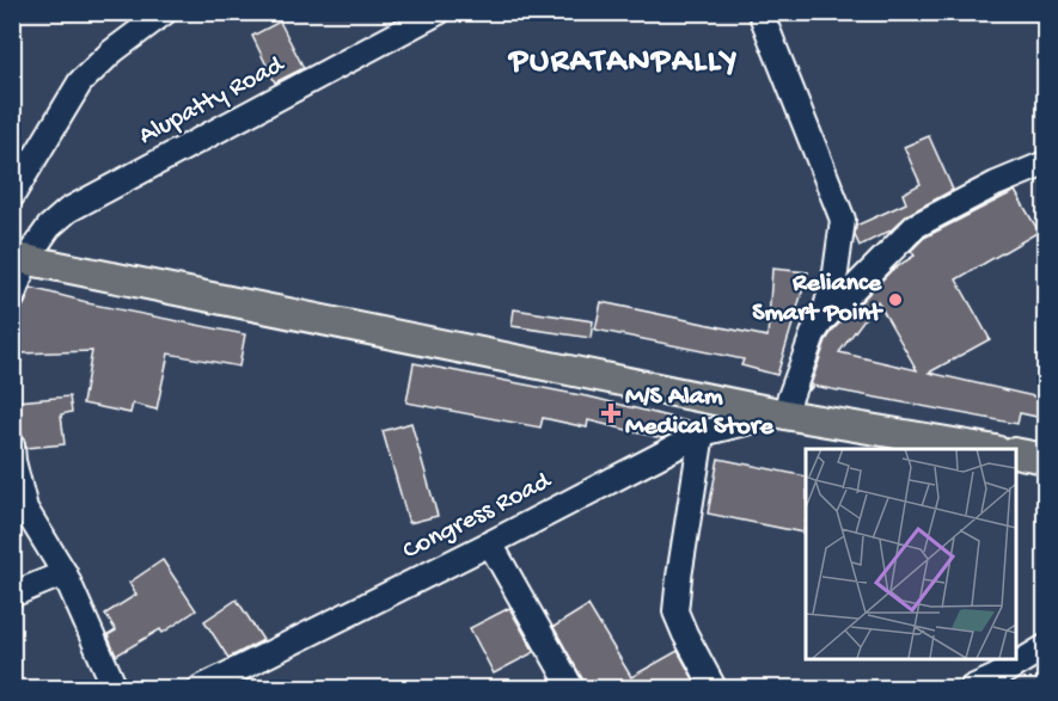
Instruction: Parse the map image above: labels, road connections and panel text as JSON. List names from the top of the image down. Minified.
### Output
{"streets":{"street":["Alupatty Road","Congress Road"]},"districts":["PURATANPALLY"],"places":{"other":["Reliance Smart Point"],"health":["M/S Alam Medical Store"]}}
